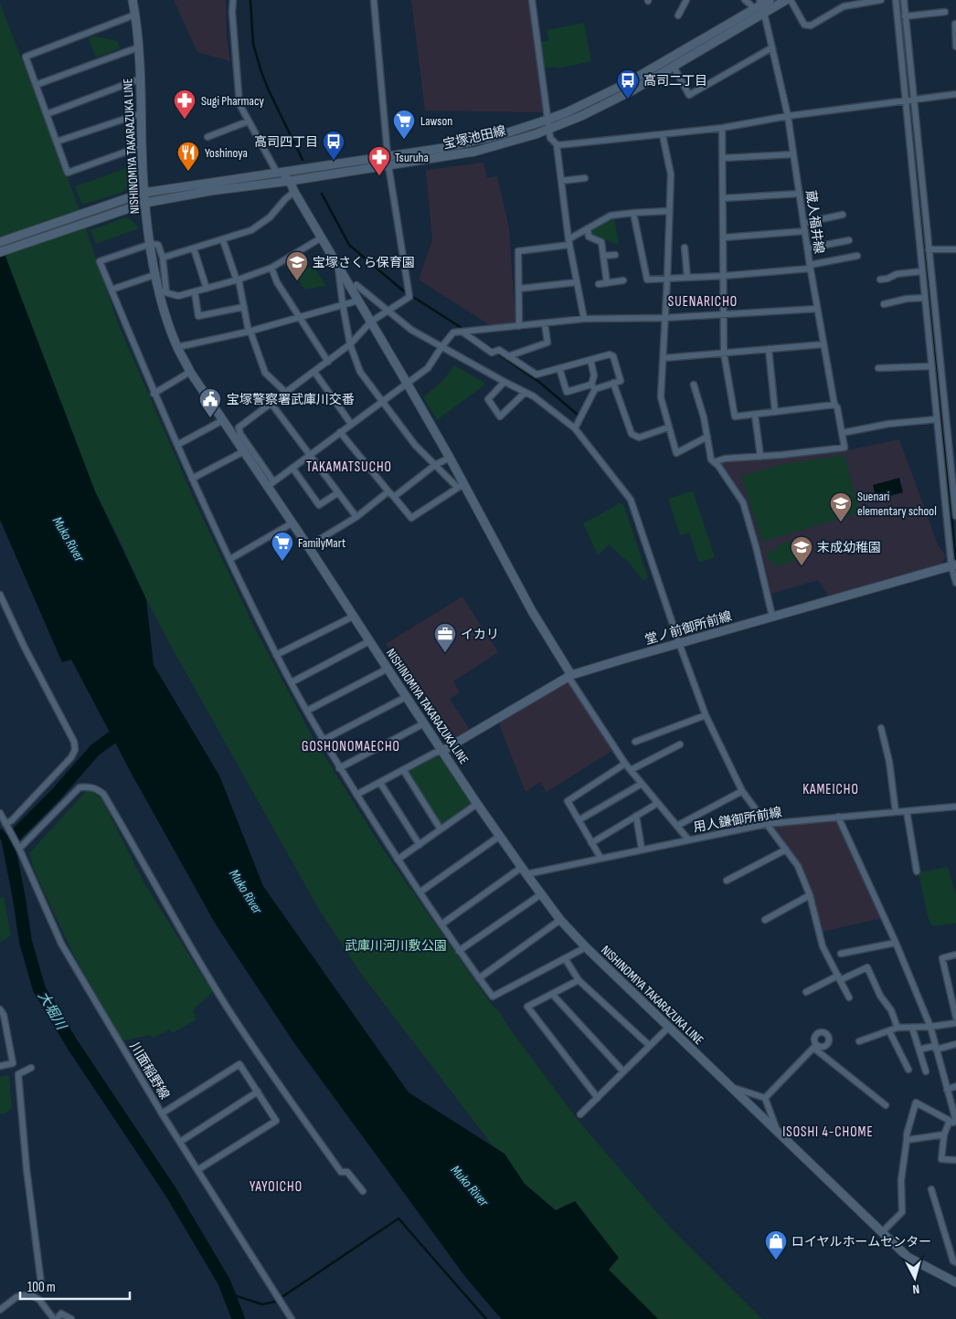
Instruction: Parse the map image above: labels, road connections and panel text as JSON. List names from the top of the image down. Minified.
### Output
{"streets":{"street":["宝塚池田線","NISHINOMIYA TAKARAZUKA LINE","蔵人福井線","堂ノ前御所前線","用人鎌御所前線","川面稲野線"]},"crossings":[["宝塚池田線","NISHINOMIYA TAKARAZUKA LINE"],["宝塚池田線","蔵人福井線"],["NISHINOMIYA TAKARAZUKA LINE","堂ノ前御所前線"],["NISHINOMIYA TAKARAZUKA LINE","用人鎌御所前線"]],"districts":["SUENARICHO","TAKAMATSUCHO","GOSHONOMAECHO","KAMEICHO","ISOSHI 4-CHOME","YAYOICHO"],"water":["Muko River","大堀川"],"parks":["武庫川河川敷公園"],"places":{"bus stop":["高司二丁目","高司四丁目"],"pharmacy":["Sugi Pharmacy","Tsuruha"],"supermarket":["Lawson","FamilyMart"],"restaurant":["Yoshinoya"],"school or university":["宝塚さくら保育園","Suenari elementary school","末成幼稚園"],"public building":["宝塚警察署武庫川交番"],"office":["イカリ"],"shop":["ロイヤルホームセンター"]},"scale_bar":"100 m","north":"bottom"}
